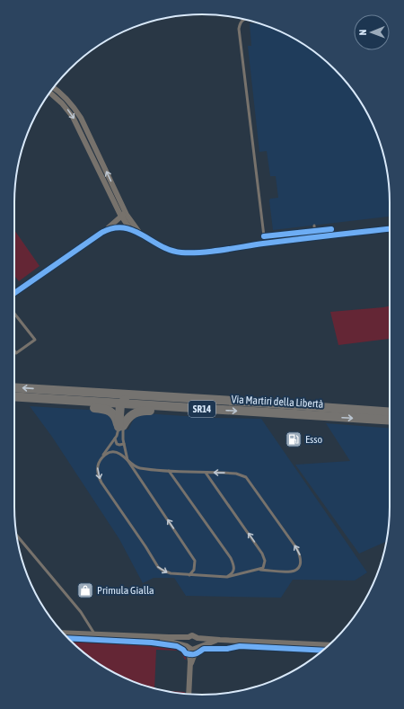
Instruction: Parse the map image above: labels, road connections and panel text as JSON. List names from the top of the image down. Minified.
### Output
{"streets":{"main road":["Via Martiri della Libertà","SR14"]},"places":{"fuel station":["Esso"],"shop":["Primula Gialla"]},"north":"left"}
